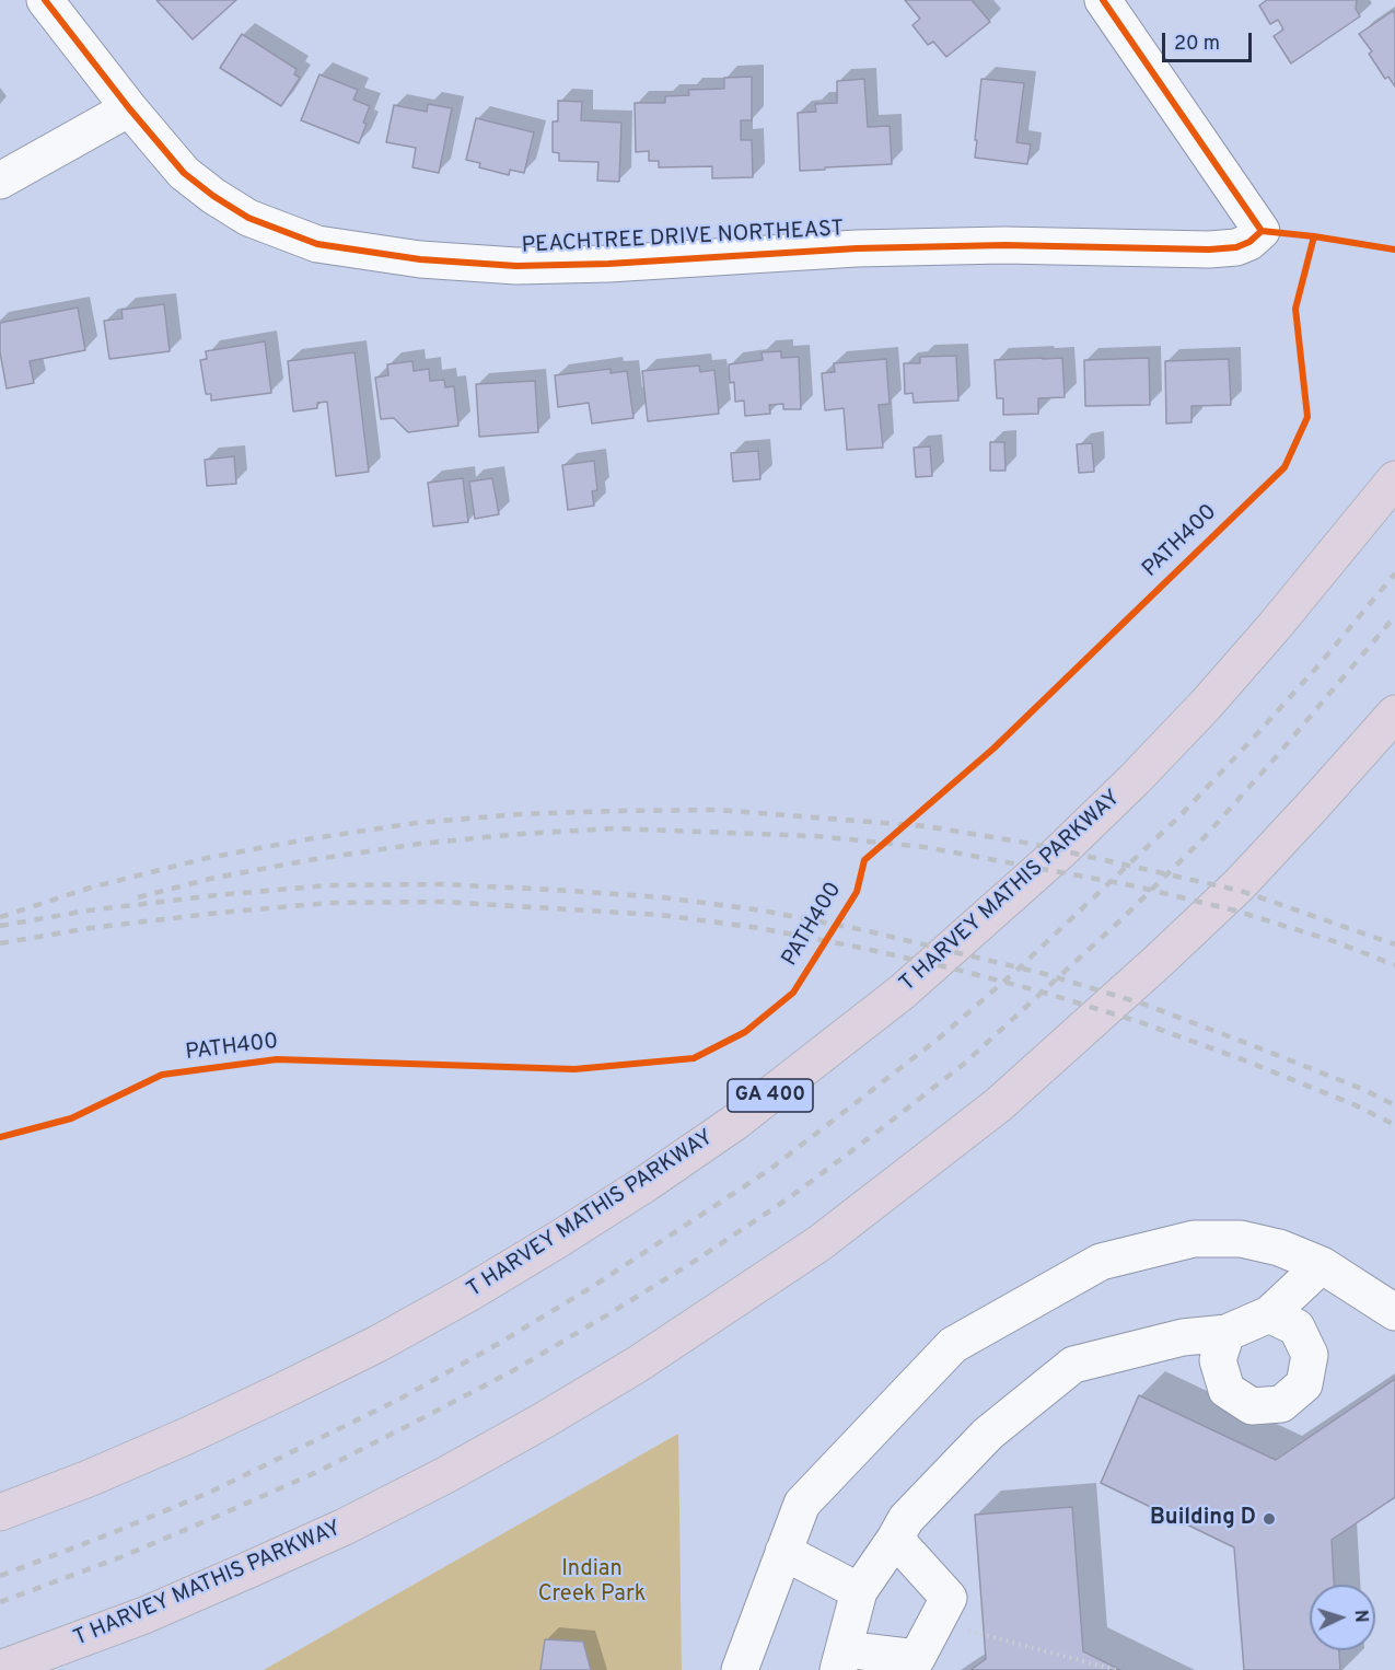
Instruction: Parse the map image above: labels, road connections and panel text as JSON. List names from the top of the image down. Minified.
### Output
{"streets":{"highway":["T HARVEY MATHIS PARKWAY","GA 400"],"street":["PEACHTREE DRIVE NORTHEAST"],"cycle path":["PATH400"]},"parks":["Indian Creek Park"],"places":["Building D"],"scale_bar":"20 m","north":"right"}
